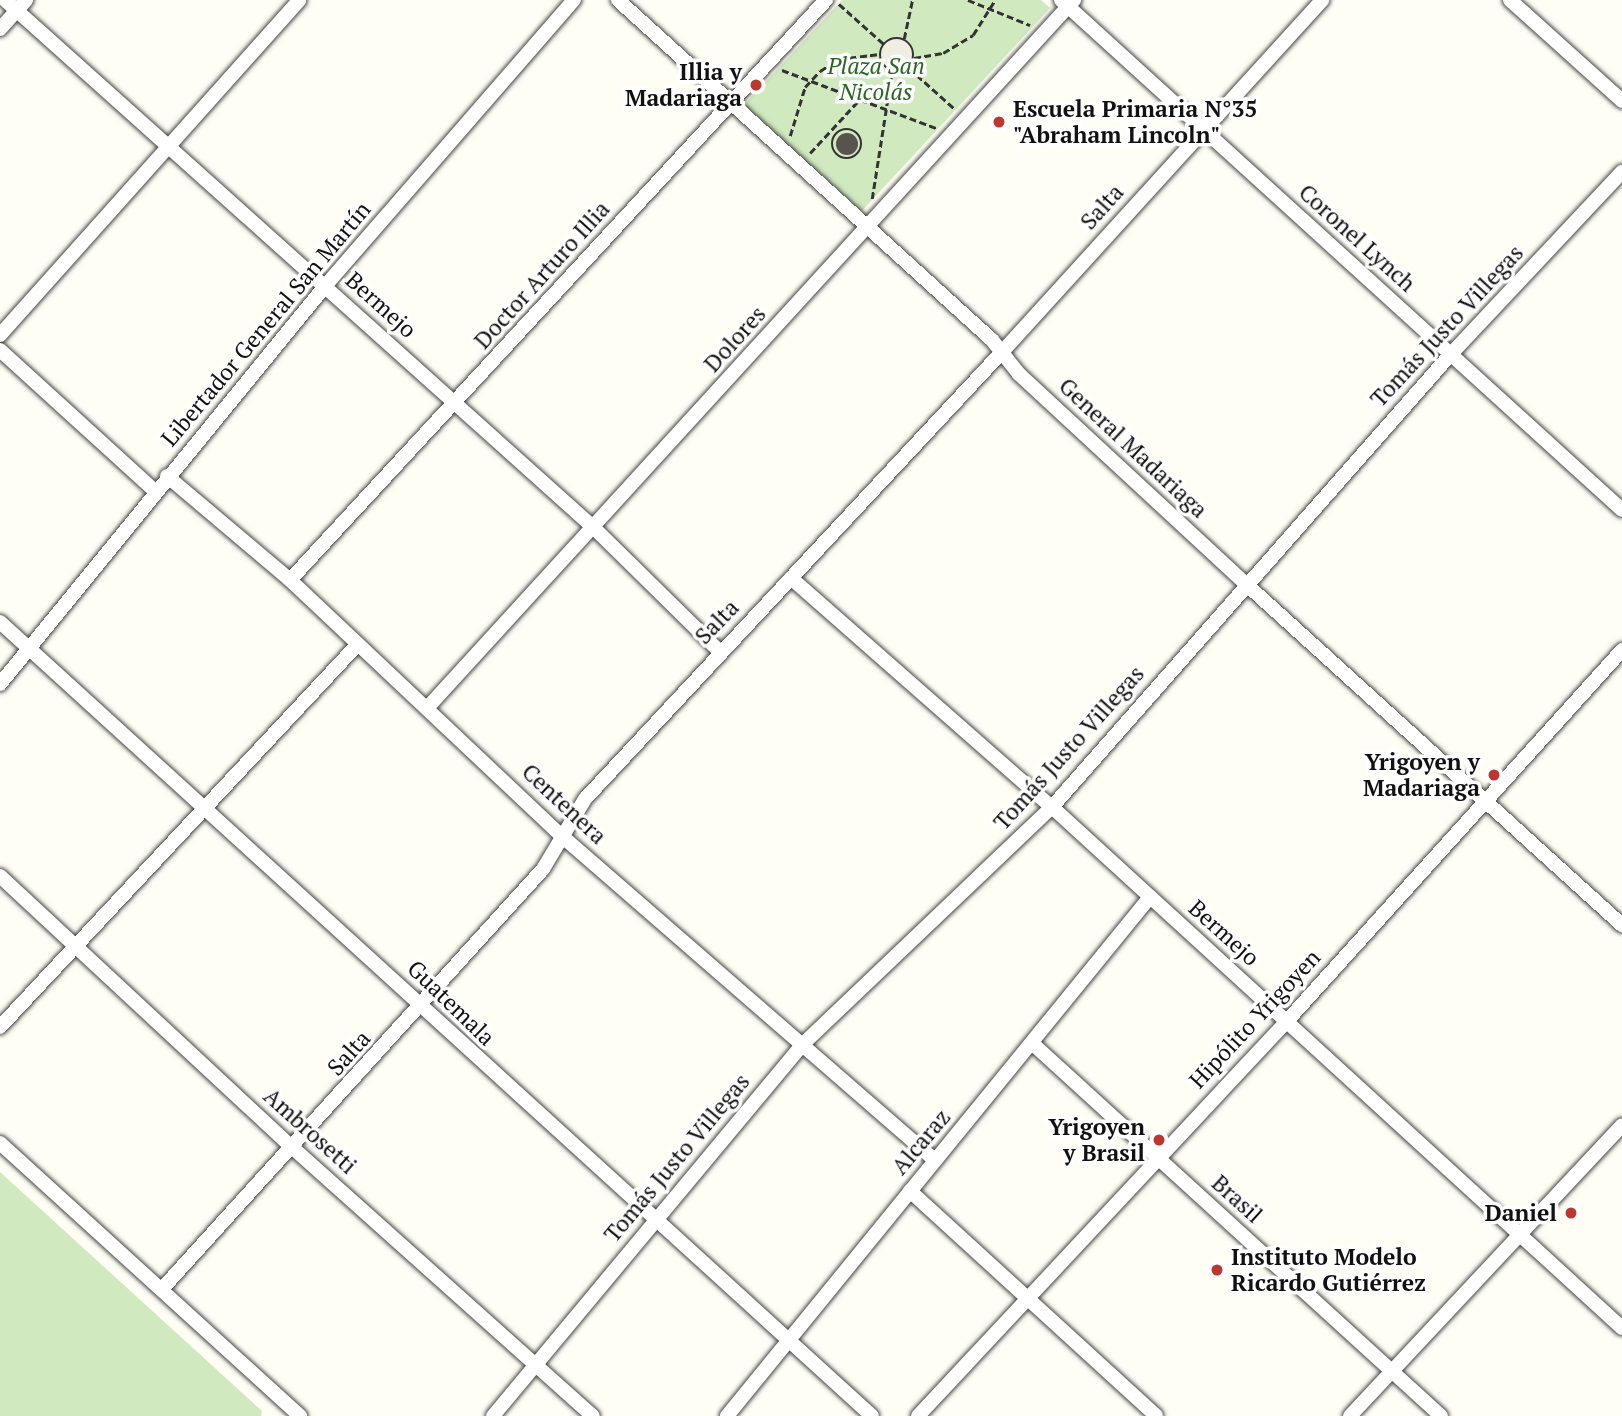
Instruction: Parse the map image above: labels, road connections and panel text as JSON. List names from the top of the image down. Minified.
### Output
{"streets":{"street":["Salta","Coronel Lynch","Doctor Arturo Illia","Bermejo","Libertador General San Martín","Tomás Justo Villegas","Dolores","General Madariaga","Centenera","Guatemala","Hipólito Yrigoyen","Ambrosetti","Alcaraz","Brasil"]},"crossings":[["Salta","Coronel Lynch"],["Salta","Bermejo"],["Salta","General Madariaga"],["Salta","Centenera"],["Salta","Guatemala"],["Salta","Ambrosetti"],["Coronel Lynch","Tomás Justo Villegas"],["Coronel Lynch","Dolores"],["Doctor Arturo Illia","Bermejo"],["Doctor Arturo Illia","General Madariaga"],["Doctor Arturo Illia","Centenera"],["Bermejo","Libertador General San Martín"],["Bermejo","Tomás Justo Villegas"],["Bermejo","Dolores"],["Bermejo","Hipólito Yrigoyen"],["Bermejo","Alcaraz"],["Libertador General San Martín","Centenera"],["Libertador General San Martín","Guatemala"],["Tomás Justo Villegas","General Madariaga"],["Tomás Justo Villegas","Centenera"],["Tomás Justo Villegas","Guatemala"],["Tomás Justo Villegas","Ambrosetti"],["Dolores","General Madariaga"],["Dolores","Centenera"],["General Madariaga","Hipólito Yrigoyen"],["Centenera","Alcaraz"],["Guatemala","Alcaraz"],["Hipólito Yrigoyen","Brasil"],["Alcaraz","Brasil"]],"parks":["Plaza San Nicolás"],"places":["Illia y Madariaga","Escuela Primaria N°35 \"Abraham Lincoln\"","Yrigoyen y Madariaga","Yrigoyen y Brasil","Daniel","Instituto Modelo Ricardo Gutiérrez"]}
